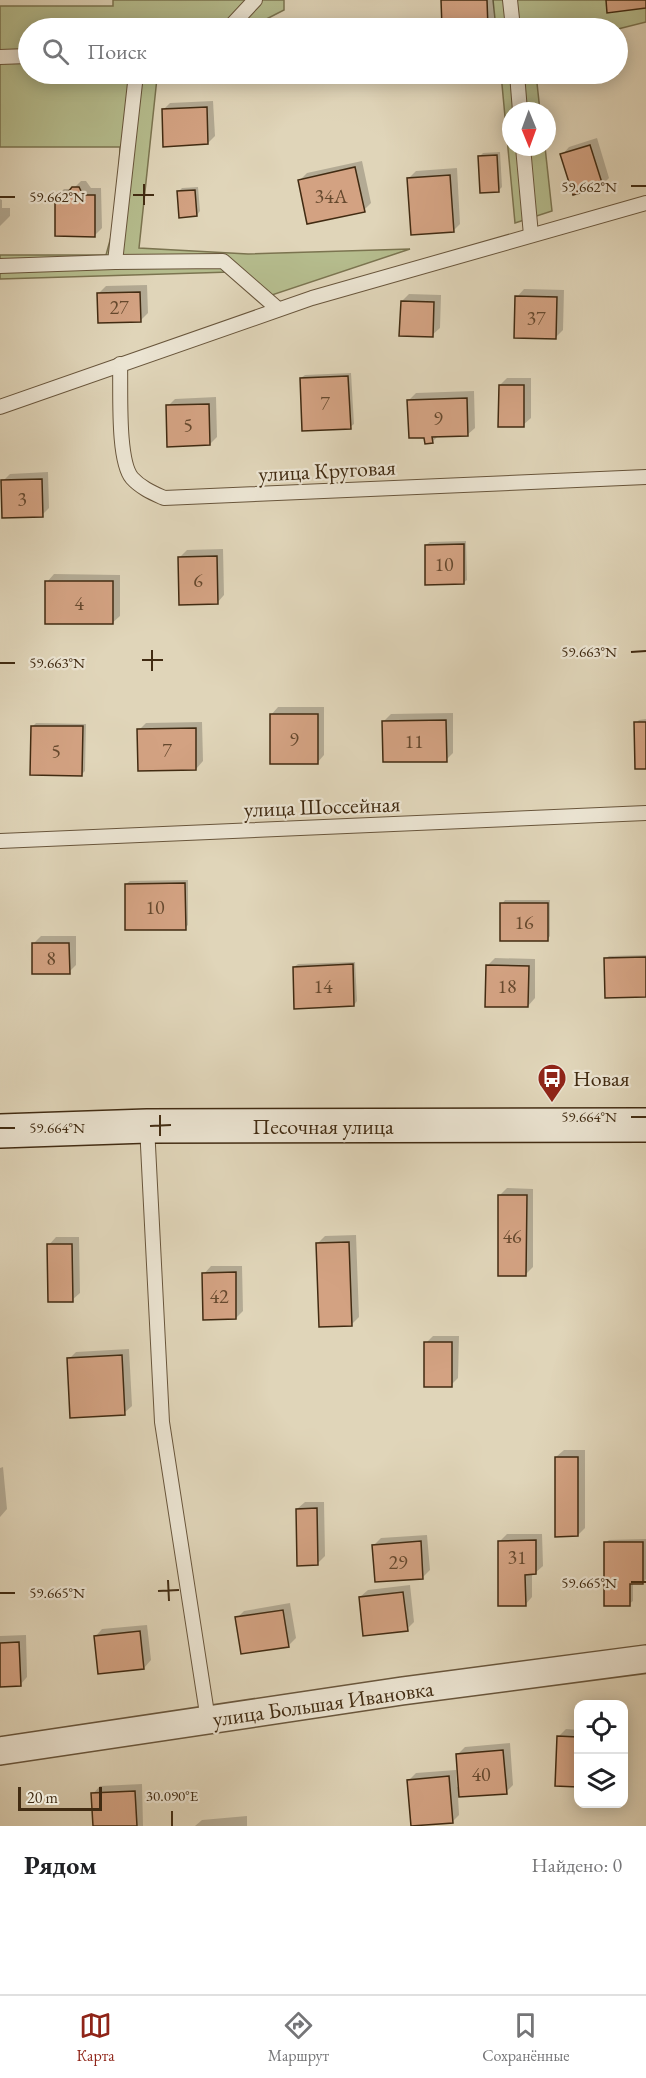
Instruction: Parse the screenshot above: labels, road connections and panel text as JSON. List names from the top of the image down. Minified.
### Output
{"streets":{"street":["Песочная улица","улица Большая Ивановка"],"lane":["улица Круговая","улица Шоссейная"]},"places":{"bus stop":["Новая"]},"house_numbers":["34А","27","37","7","9","5","3","10","6","4","9","11","7","5","10","16","8","14","18","46","42","31","29","40"],"scale_bar":"20 m","north":"bottom","page":{"search":"Поиск","scale":"20 m","heading":["Рядом","Найдено: 0"],"nav":["Карта","Маршрут","Сохранённые"]},"coordinates":["59.662°N","59.663°N","59.664°N","59.665°N","30.090°E"]}
